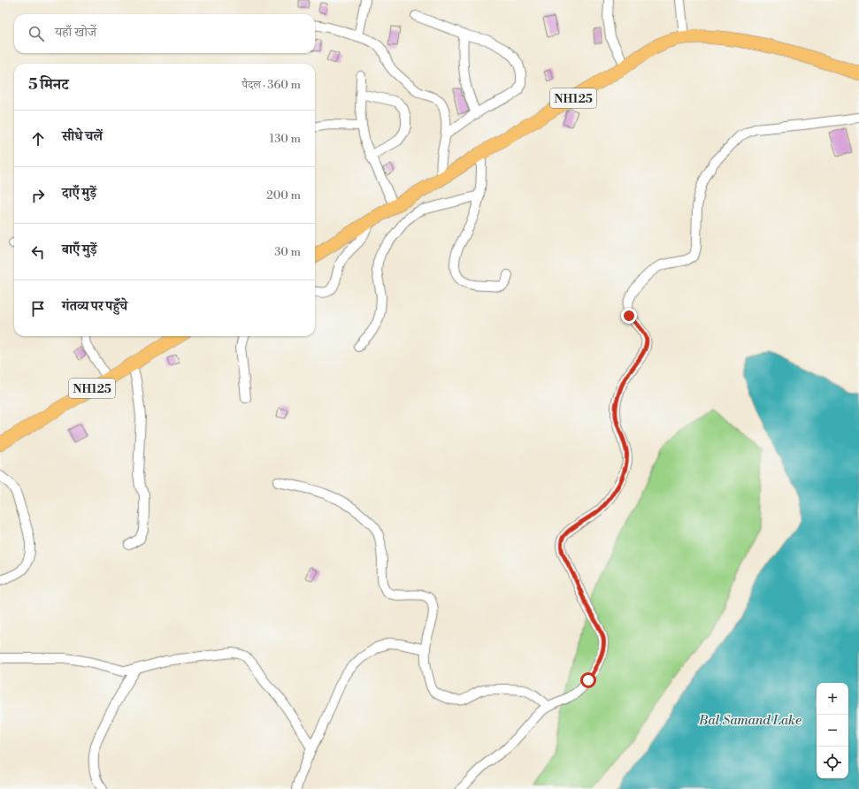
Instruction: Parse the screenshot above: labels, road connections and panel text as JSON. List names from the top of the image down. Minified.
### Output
{"streets":{"highway":["NH125"]},"water":["Bal Samand Lake"],"page":{"search":"यहाँ खोजें","heading":["5 मिनट","पैदल · 360 m"],"list":[["सीधे चलें","130 m"],["दाएँ मुड़ें","200 m"],["बाएँ मुड़ें","30 m"],"गंतव्य पर पहुँचे"],"map_buttons":["+","−"]}}
